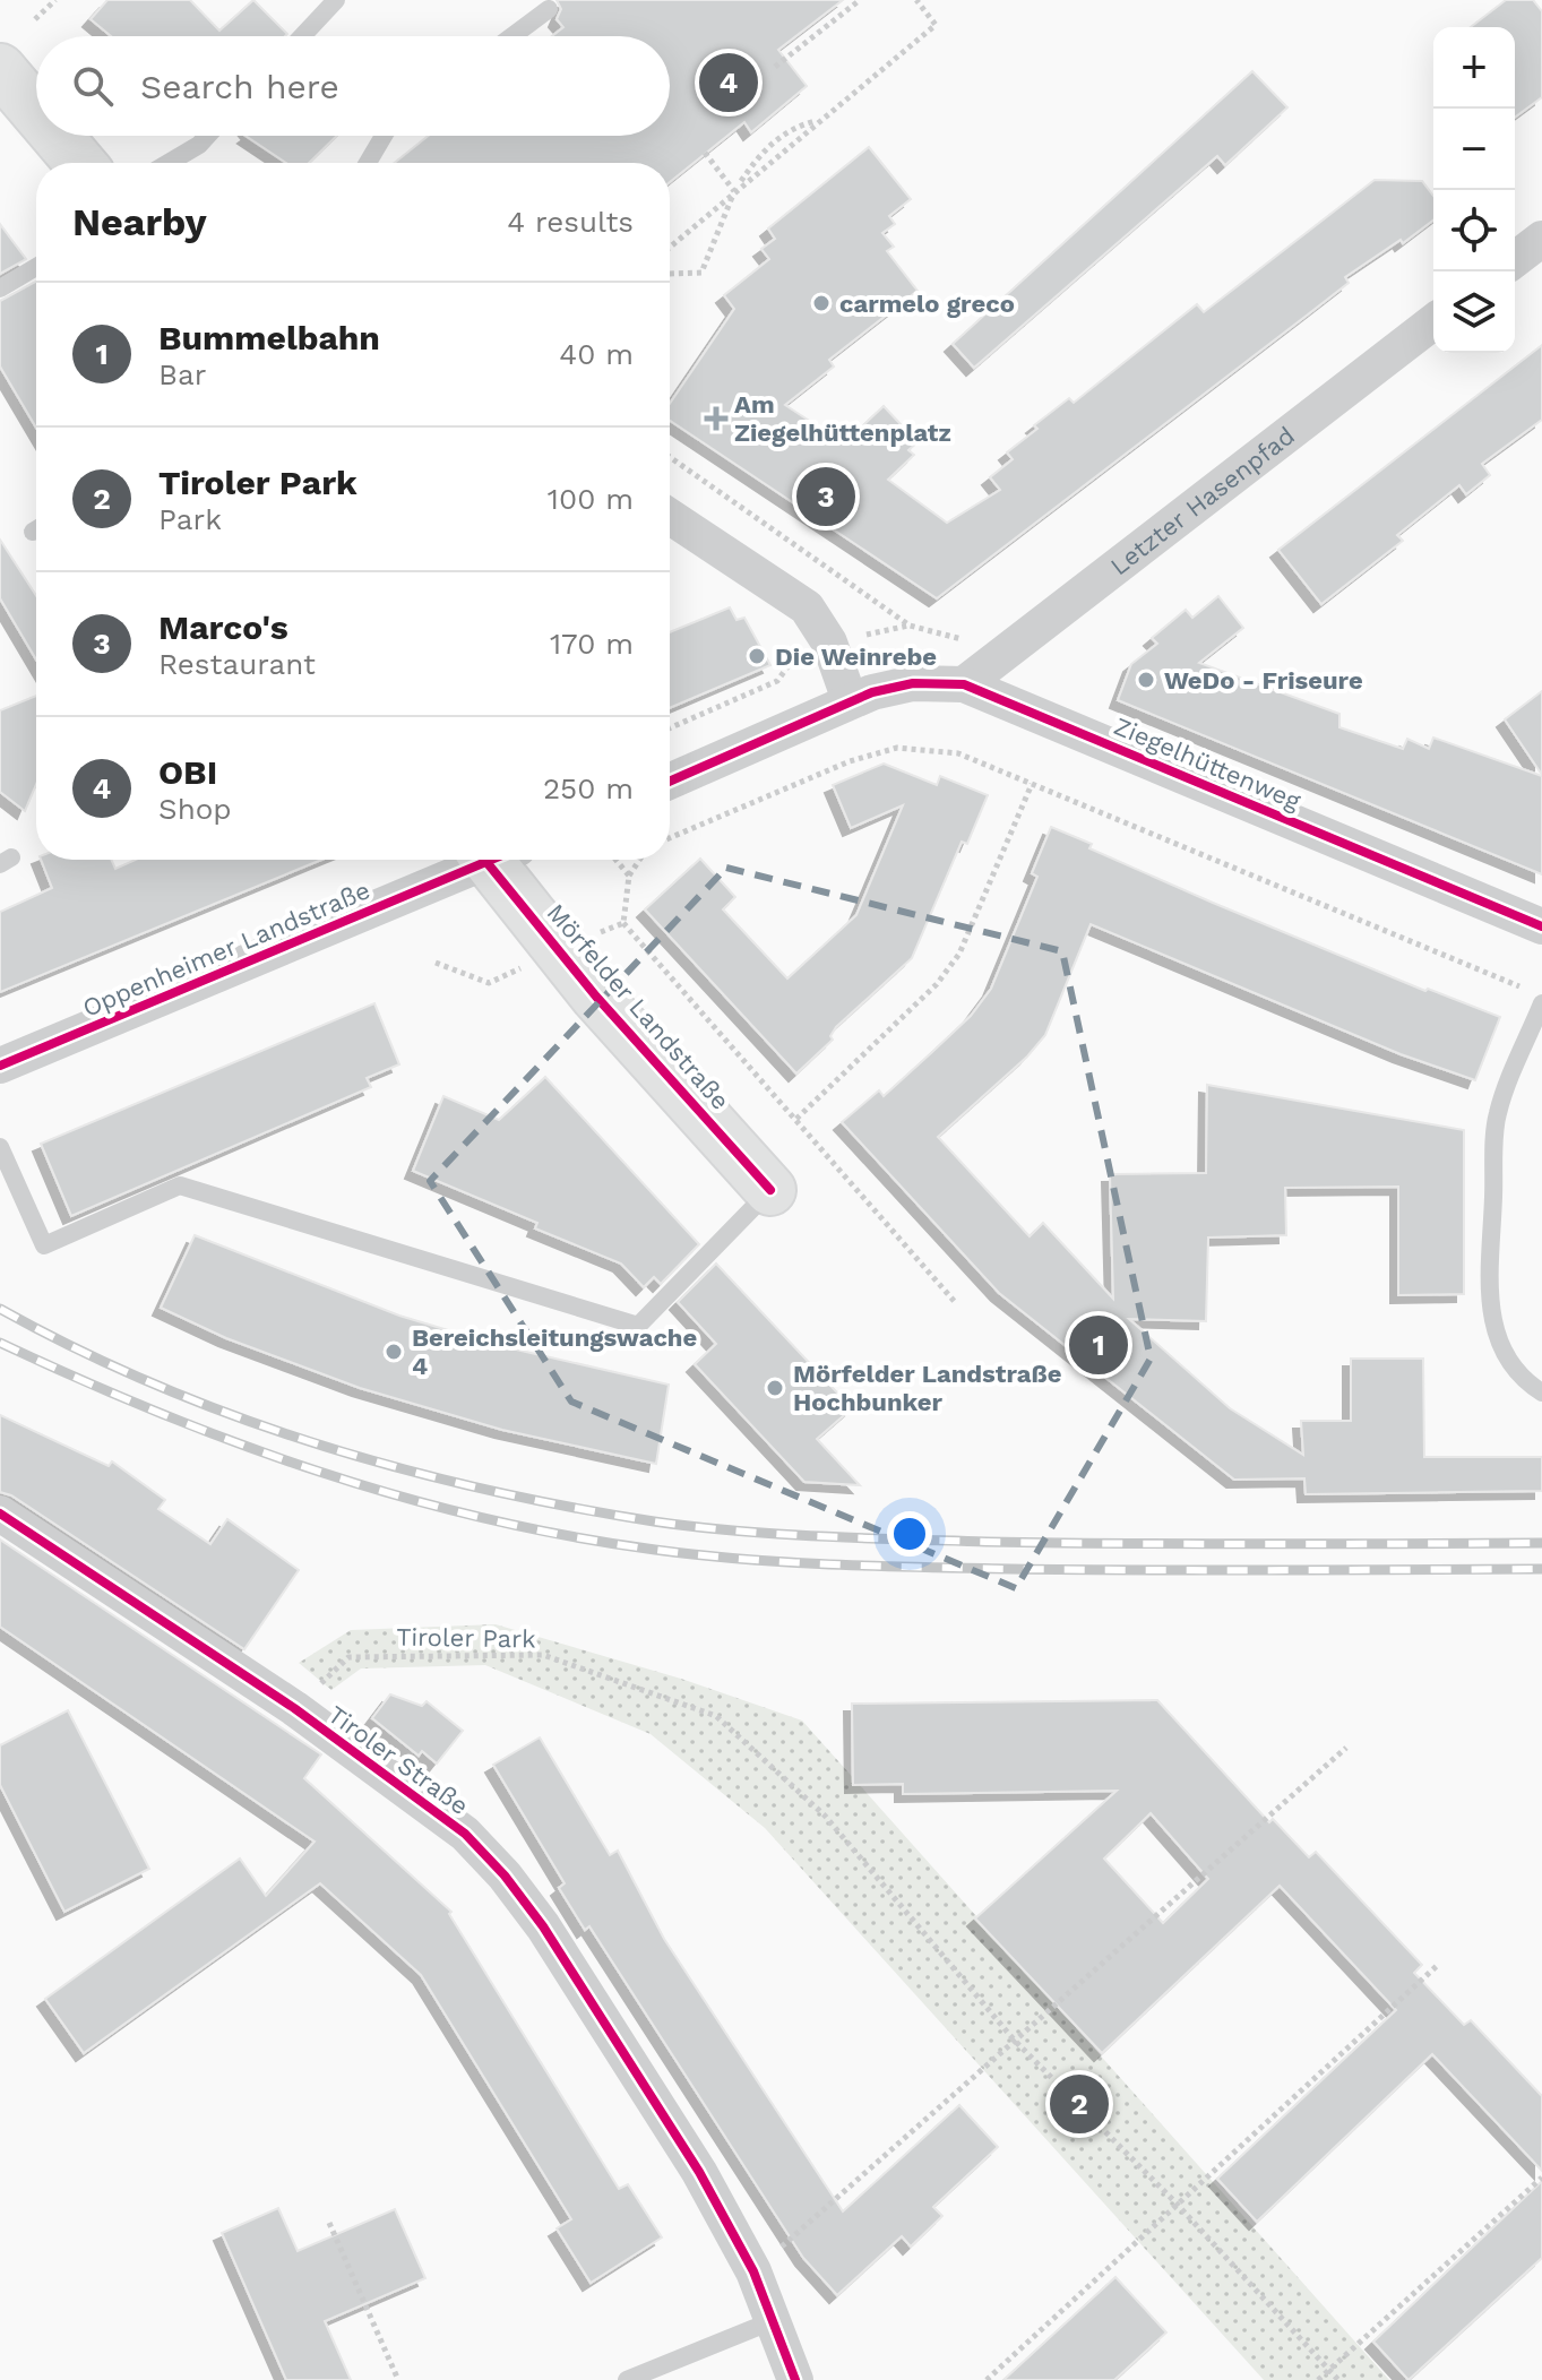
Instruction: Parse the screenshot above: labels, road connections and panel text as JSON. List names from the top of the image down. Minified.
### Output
{"streets":{"main road":["Mörfelder Landstraße"],"street":["Letzter Hasenpfad","Ziegelhüttenweg","Oppenheimer Landstraße","Tiroler Straße"],"path":["Tiroler Park"]},"crossings":[["Letzter Hasenpfad","Ziegelhüttenweg"],["Tiroler Park","Tiroler Straße"]],"places":{"other":["carmelo greco","Die Weinrebe","WeDo - Friseure","Bereichsleitungswache 4","Mörfelder Landstraße Hochbunker"],"health":["Am Ziegelhüttenplatz"]},"page":{"map_buttons":["+","−"],"search":"Search here","pins":["4","3","1","2"],"heading":["Nearby","4 results"],"list":[{"mark":"1","name":"Bummelbahn","note":"Bar","value":"40 m"},{"mark":"2","name":"Tiroler Park","note":"Park","value":"100 m"},{"mark":"3","name":"Marco's","note":"Restaurant","value":"170 m"},{"mark":"4","name":"OBI","note":"Shop","value":"250 m"}]}}
